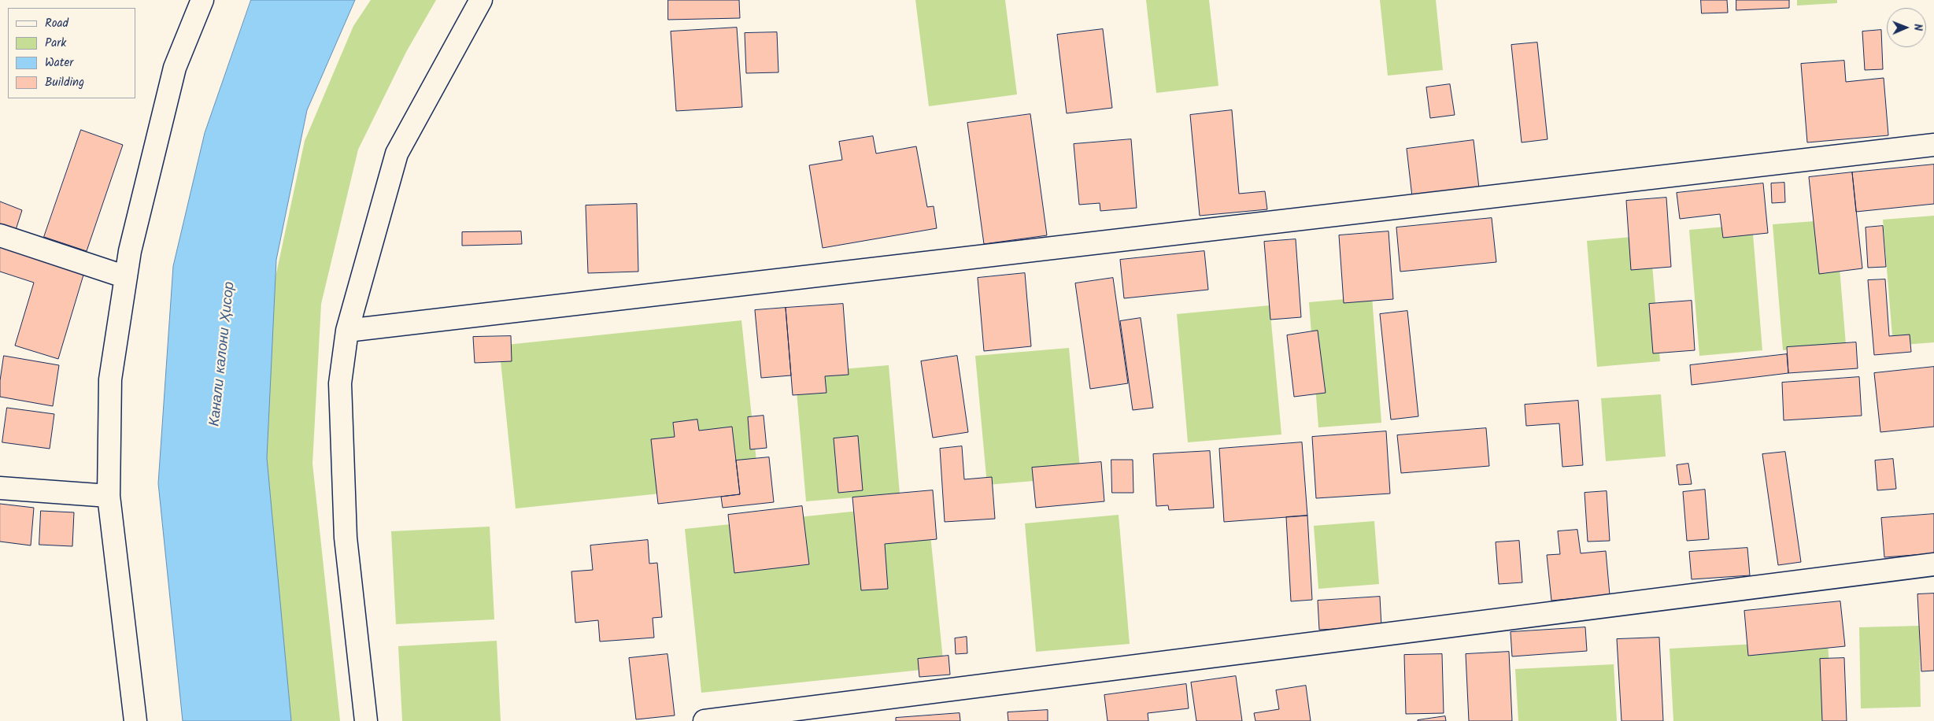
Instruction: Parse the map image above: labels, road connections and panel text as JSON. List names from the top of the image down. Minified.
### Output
{"water":["Канали калони Ҳисор"],"legend":["Road","Park","Water","Building"],"north":"right"}
